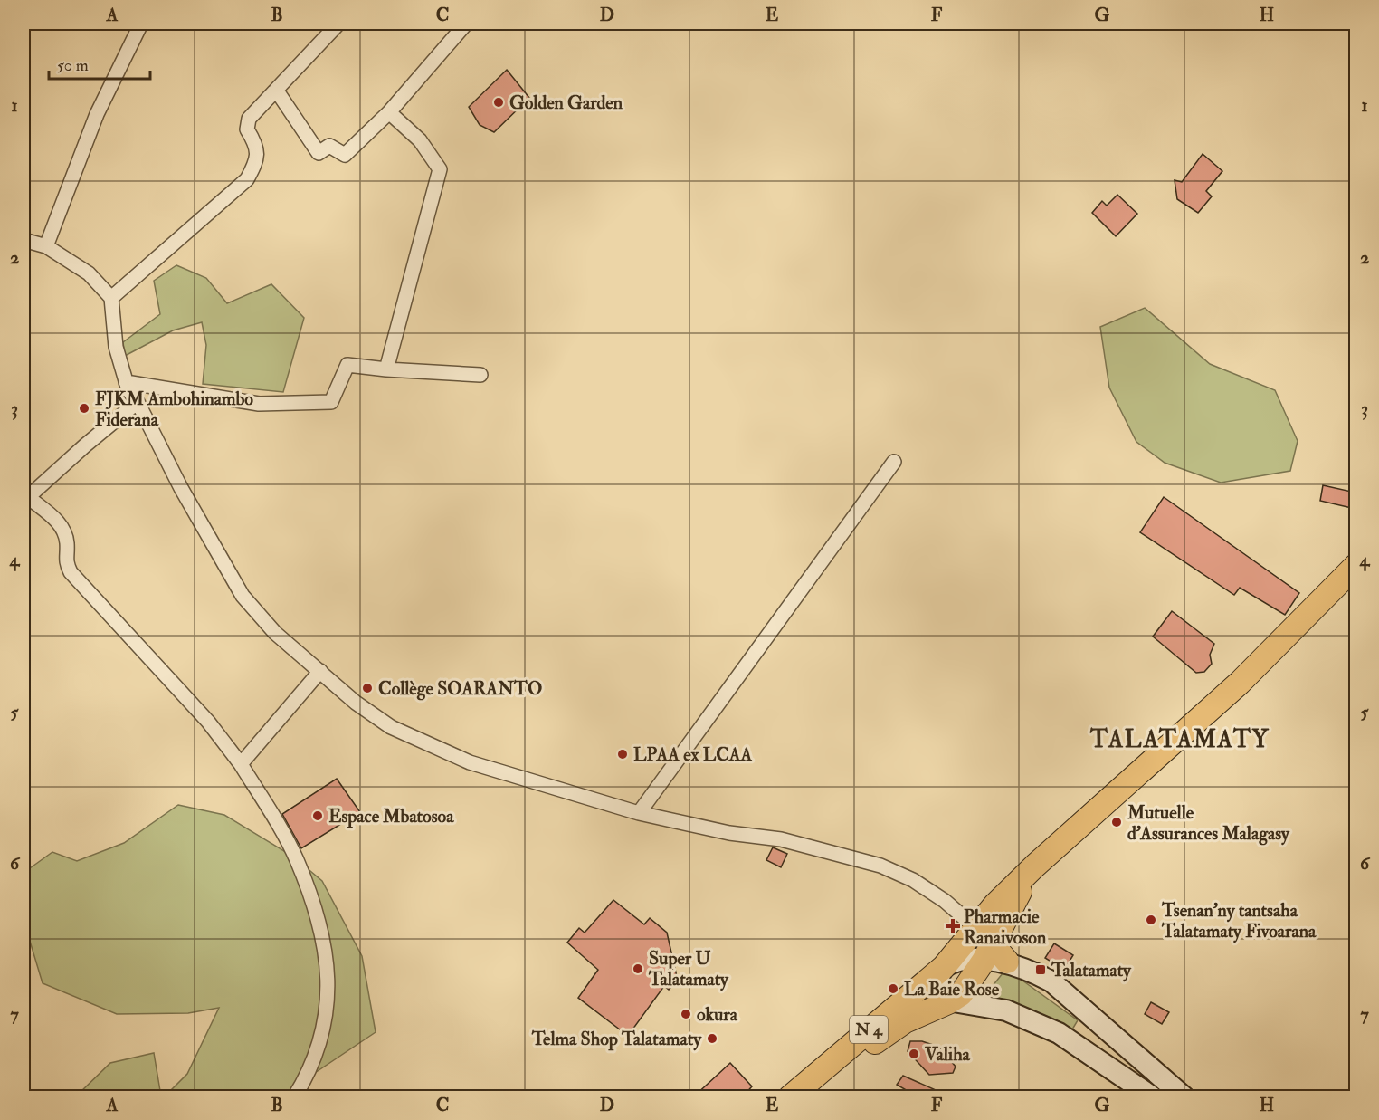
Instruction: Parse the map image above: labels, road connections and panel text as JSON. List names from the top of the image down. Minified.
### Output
{"streets":{"main road":["N 4"]},"districts":["TALATAMATY"],"places":{"other":["Golden Garden","FJKM Ambohinambo Fiderana","Collège SOARANTO","LPAA ex LCAA","Espace Mbatosoa","Mutuelle d'Assurances Malagasy","Tsenan'ny tantsaha Talatamaty Fivoarana","Super U Talatamaty","La Baie Rose","okura","Telma Shop Talatamaty","Valiha"],"health":["Pharmacie Ranaivoson"],"transit":["Talatamaty"]},"scale_bar":"50 m","grid":{"columns":["A","B","C","D","E","F","G","H"],"rows":["1","2","3","4","5","6","7"]}}
